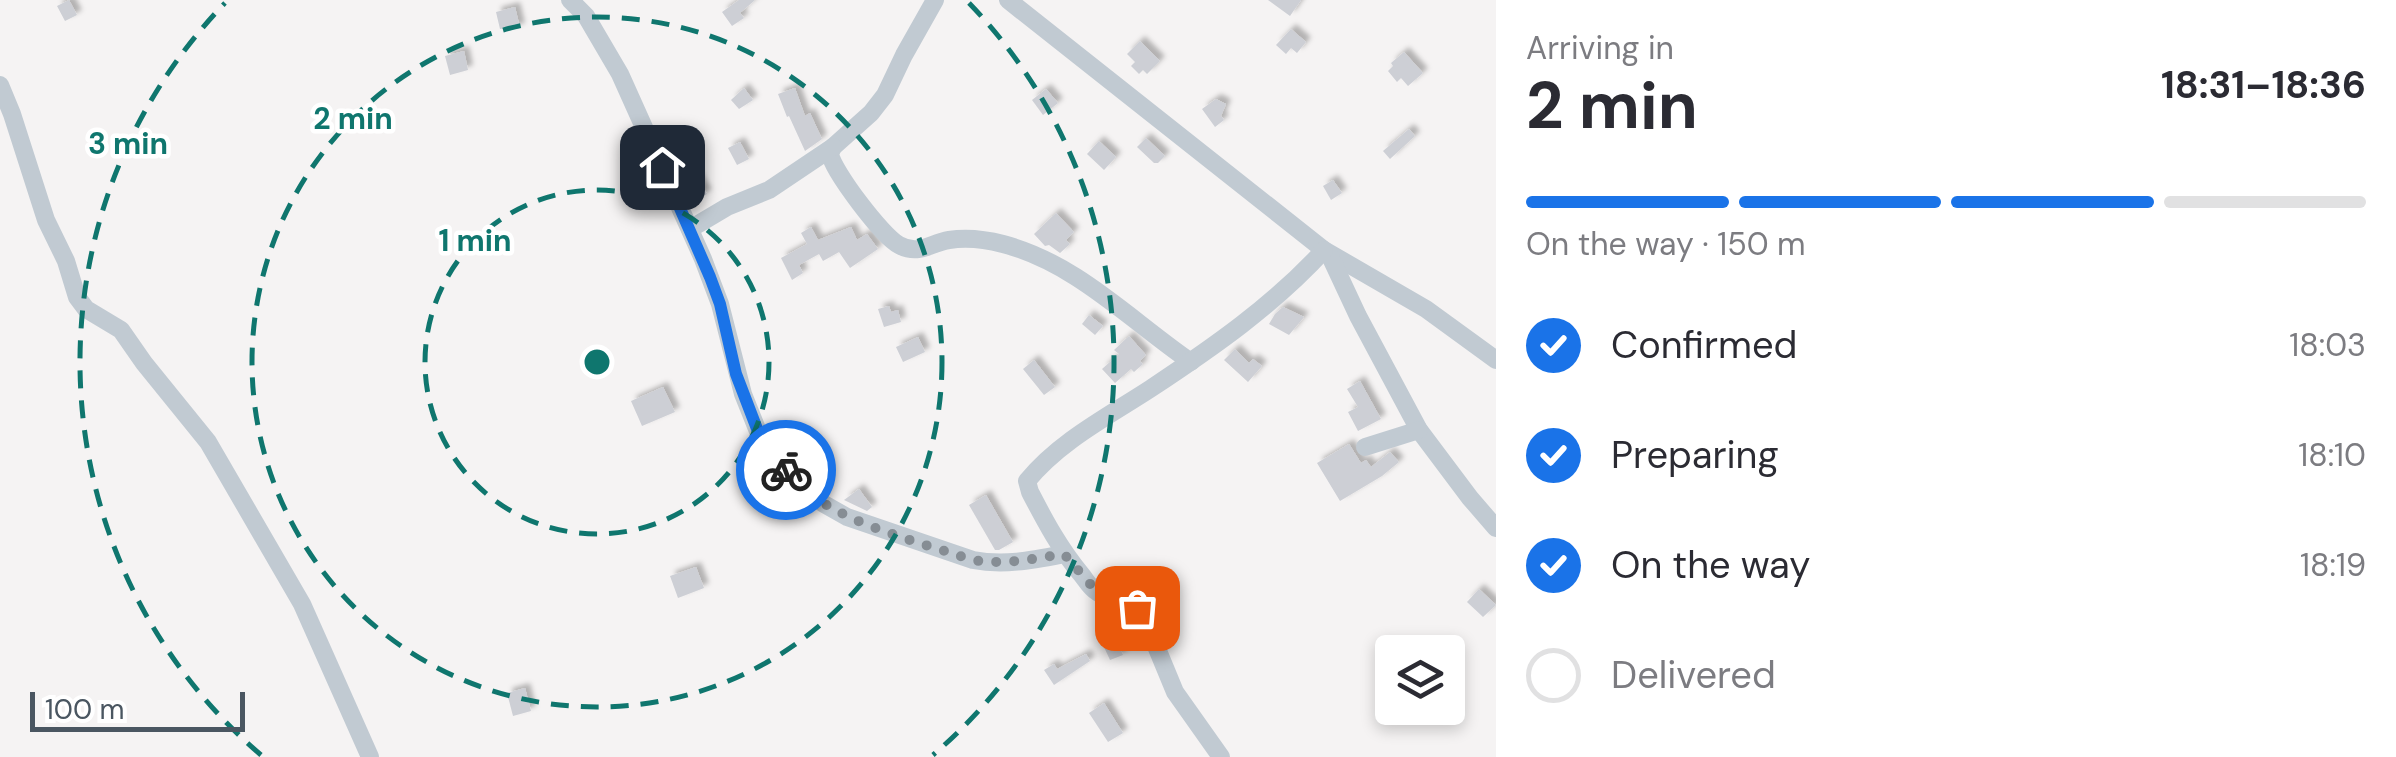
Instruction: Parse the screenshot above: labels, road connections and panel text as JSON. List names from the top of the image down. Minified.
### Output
{"scale_bar":"100 m","page":{"heading":["2 min","Arriving in","18:31–18:36"],"bar":"On the way · 150 m","list":[["Confirmed","18:03"],["Preparing","18:10"],["On the way","18:19"],"Delivered"],"scale":"100 m"},"rings":["2 min","3 min","1 min"]}
